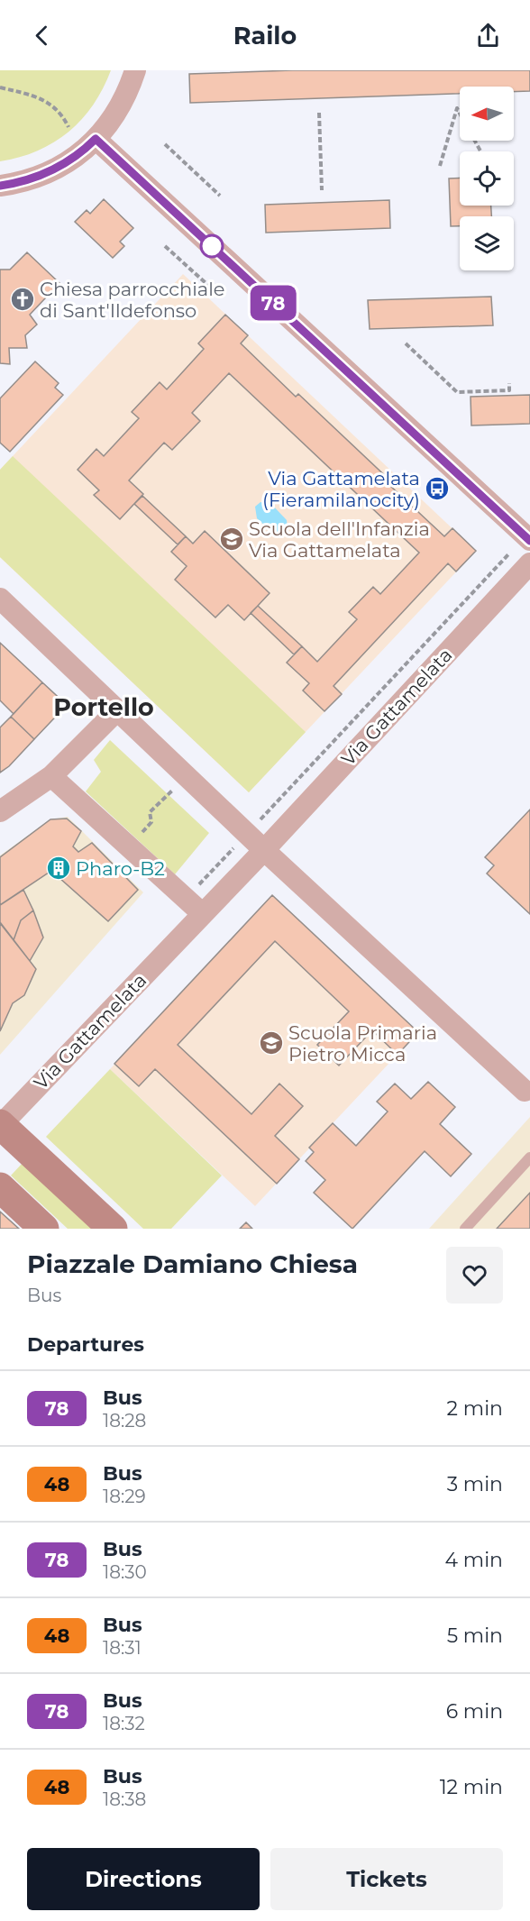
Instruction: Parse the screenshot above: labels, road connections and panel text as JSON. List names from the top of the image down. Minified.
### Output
{"streets":{"street":["Via Gattamelata"]},"districts":["Portello"],"places":{"church":["Chiesa parrocchiale di Sant'Ildefonso"],"bus stop":["Via Gattamelata (Fieramilanocity)"],"school or university":["Scuola dell'Infanzia Via Gattamelata","Scuola Primaria Pietro Micca"],"building":["Pharo-B2"]},"lines":["bus line 78"],"north":"left","page":{"header":"Railo","on_map":"78","heading":[["Piazzale Damiano Chiesa","Bus"],"Departures"],"list":[{"mark":"78","name":"Bus","note":"18:28","value":"2 min"},{"mark":"48","name":"Bus","note":"18:29","value":"3 min"},{"mark":"78","name":"Bus","note":"18:30","value":"4 min"},{"mark":"48","name":"Bus","note":"18:31","value":"5 min"},{"mark":"78","name":"Bus","note":"18:32","value":"6 min"},{"mark":"48","name":"Bus","note":"18:38","value":"12 min"}],"buttons":["Directions","Tickets"]}}
